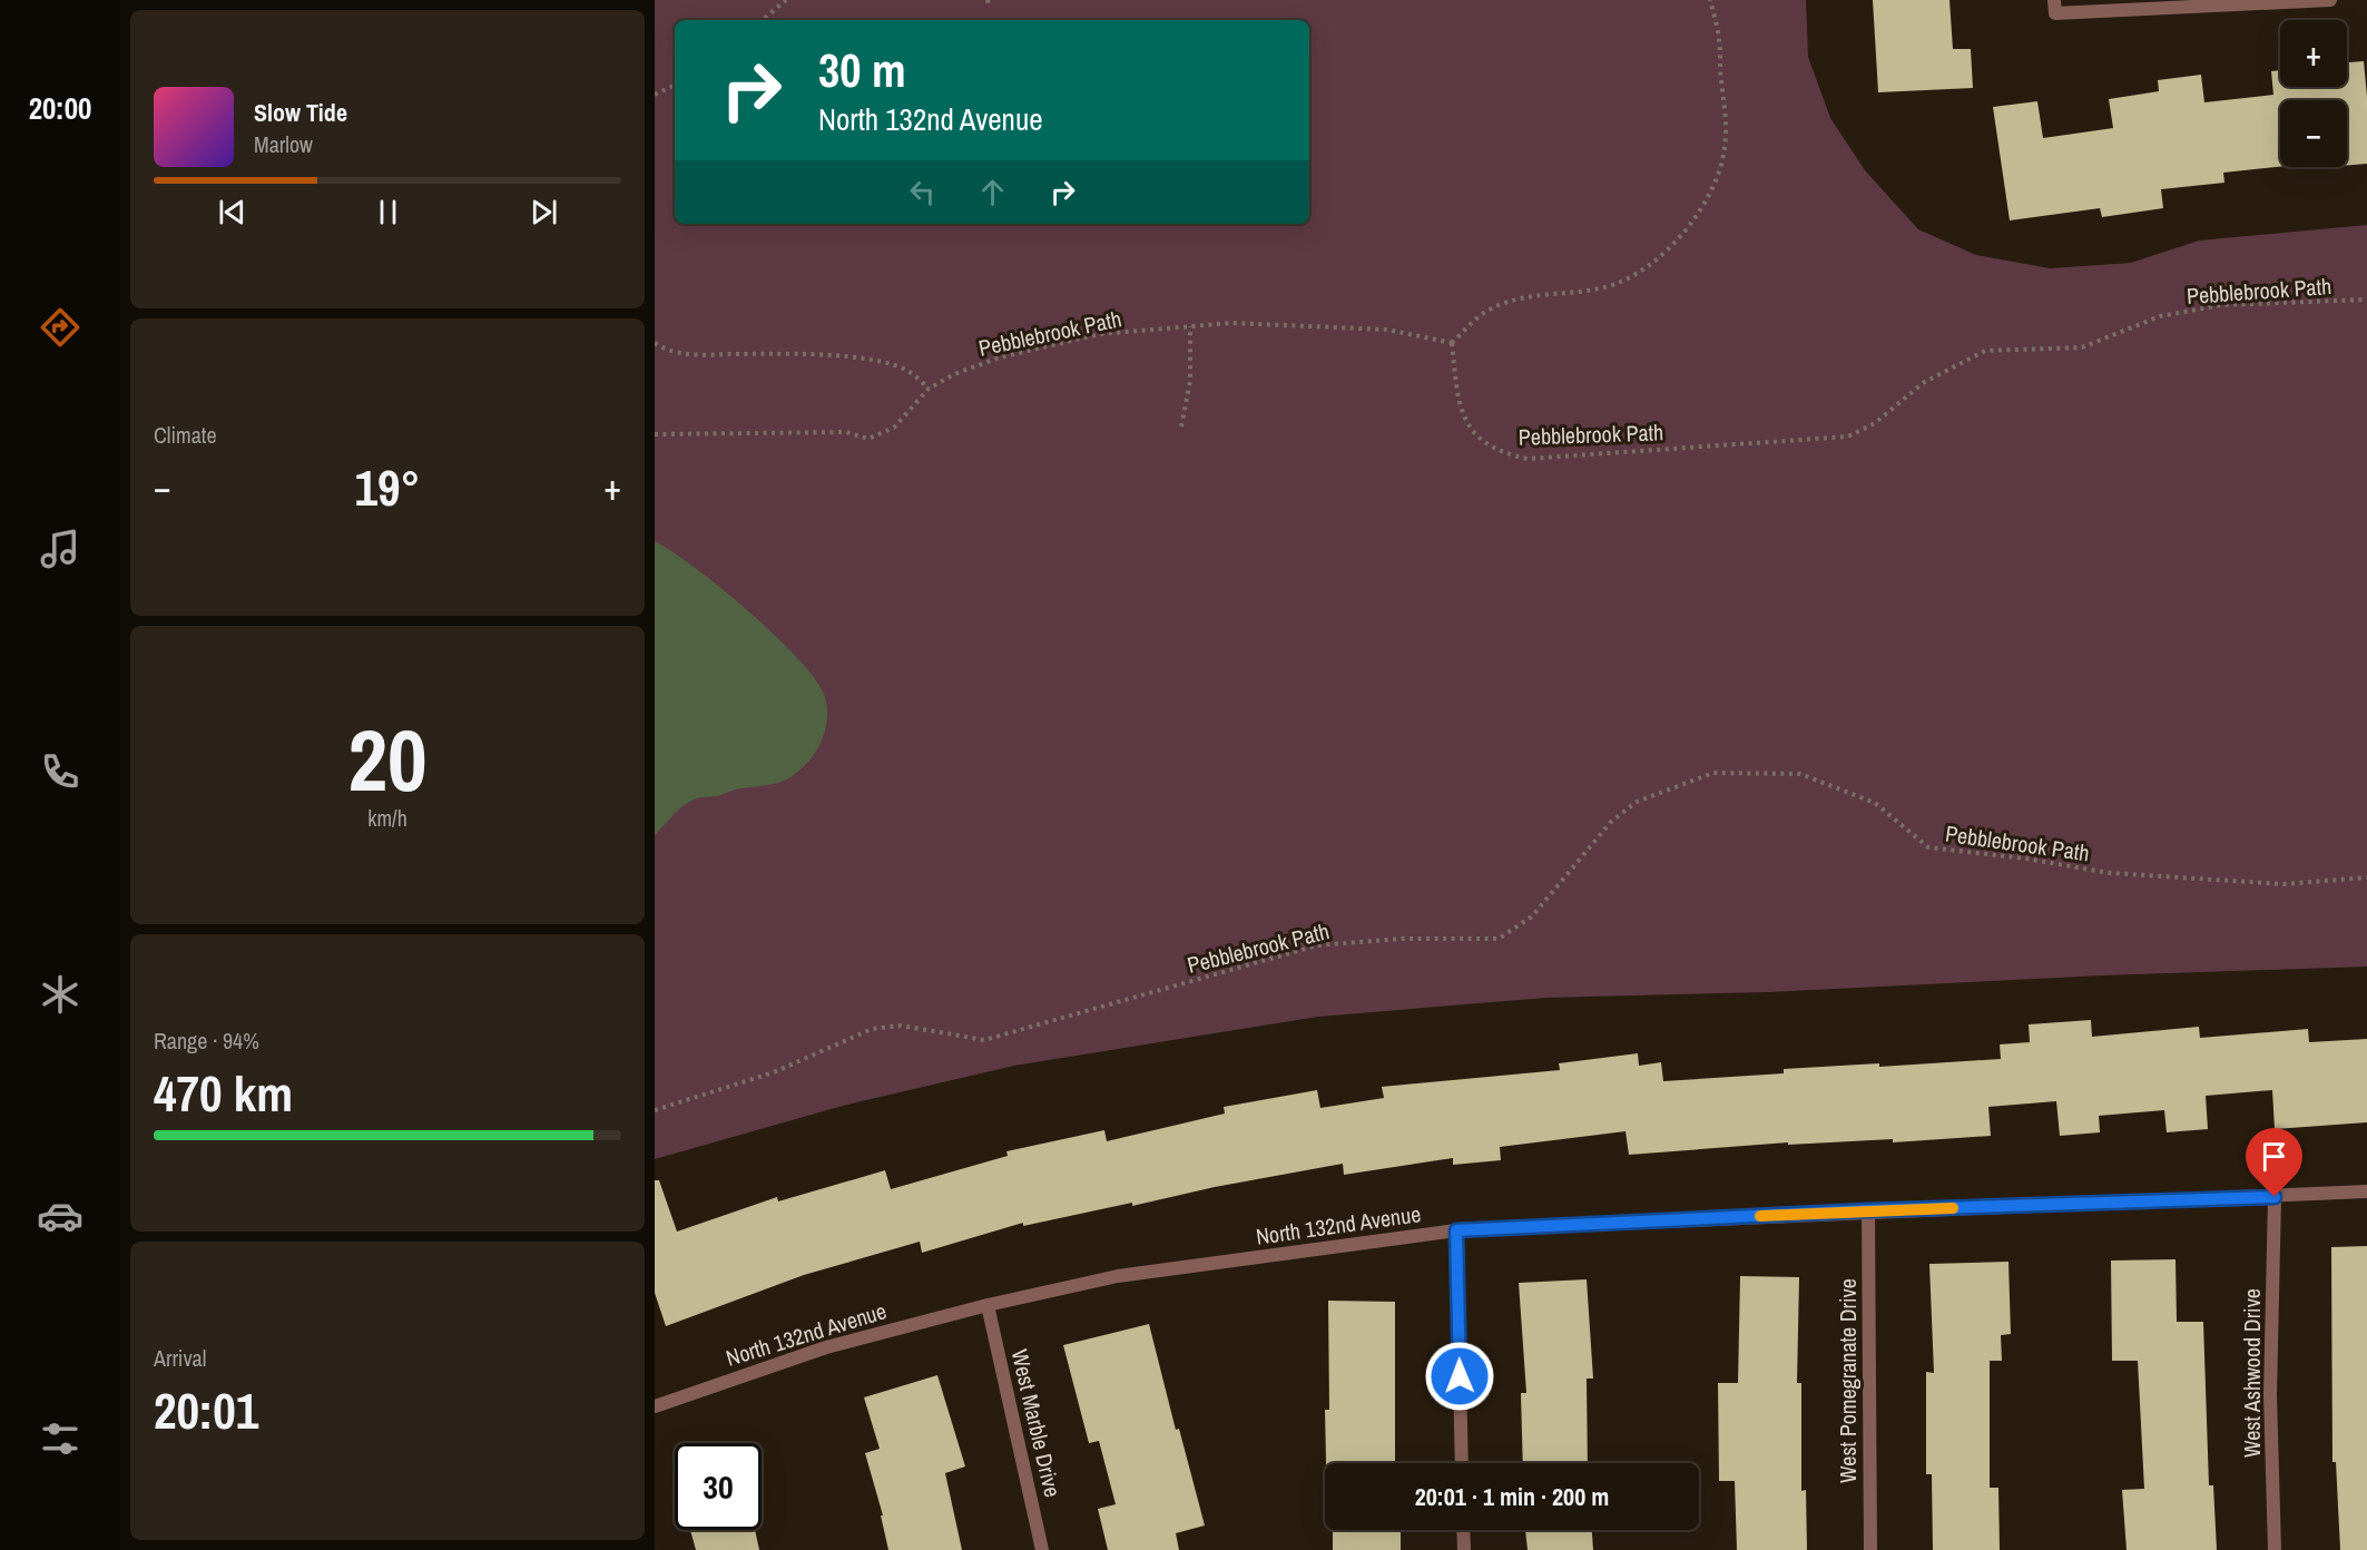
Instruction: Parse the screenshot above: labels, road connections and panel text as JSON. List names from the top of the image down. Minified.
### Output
{"streets":{"street":["North 132nd Avenue","West Ashwood Drive","West Pomegranate Drive","West Marble Drive"],"path":["Pebblebrook Path"]},"crossings":[["North 132nd Avenue","West Ashwood Drive"],["North 132nd Avenue","West Pomegranate Drive"],["North 132nd Avenue","West Marble Drive"]],"page":{"tabs":"20:00","map_buttons":["+","−"],"turn":["30 m","North 132nd Avenue"],"song":["Slow Tide","Marlow"],"tile":["Climate",["20","km/h"],["Range · 94%","470 km"],["Arrival","20:01"]],"heat":["−","19°","+"],"limit":"30","trip":"20:01 · 1 min · 200 m"}}
